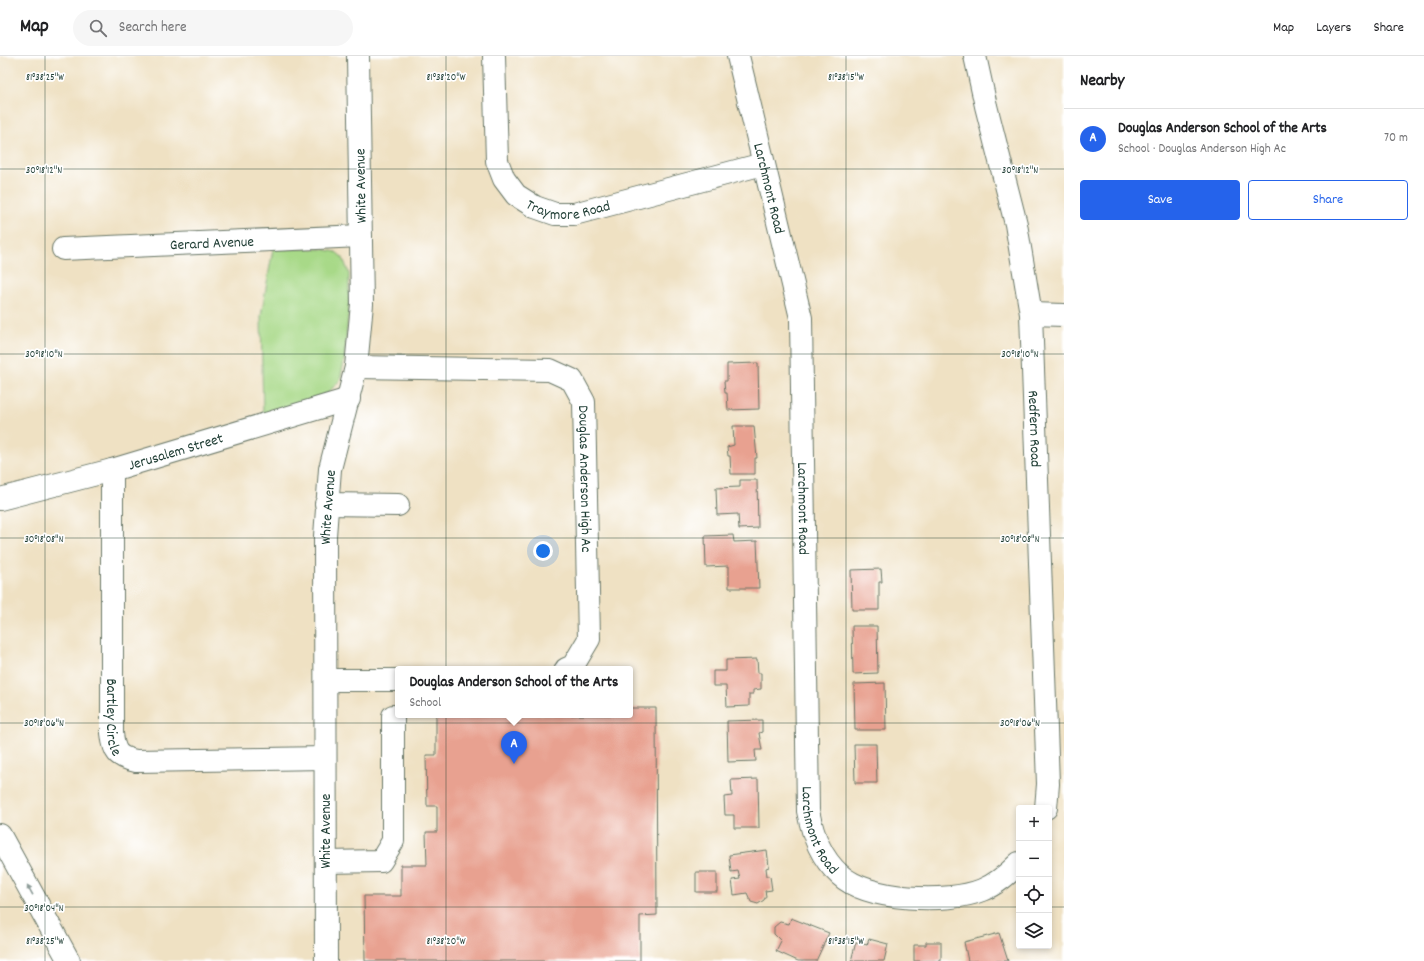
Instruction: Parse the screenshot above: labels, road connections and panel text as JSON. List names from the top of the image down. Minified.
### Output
{"streets":{"main road":["White Avenue","Larchmont Road","Traymore Road","Gerard Avenue","Redfern Road","Jerusalem Street","Douglas Anderson High Ac","Bartley Circle"]},"crossings":[["White Avenue","Gerard Avenue"],["White Avenue","Jerusalem Street"],["White Avenue","Douglas Anderson High Ac"],["White Avenue","Bartley Circle"],["Larchmont Road","Traymore Road"],["Jerusalem Street","Bartley Circle"]],"page":{"header":"Map","search":"Search here","nav":["Map","Layers","Share"],"heading":"Nearby","list":[{"mark":"A","name":"Douglas Anderson School of the Arts","note":"School · Douglas Anderson High Ac","value":"70 m"}],"buttons":["Save","Share"],"popup":["Douglas Anderson School of the Arts","School"],"pins":"A","map_buttons":["+","−"]},"coordinates":["81°38'25\"W","81°38'20\"W","81°38'15\"W","30°18'12\"N","30°18'10\"N","30°18'08\"N","30°18'06\"N","30°18'04\"N"]}
